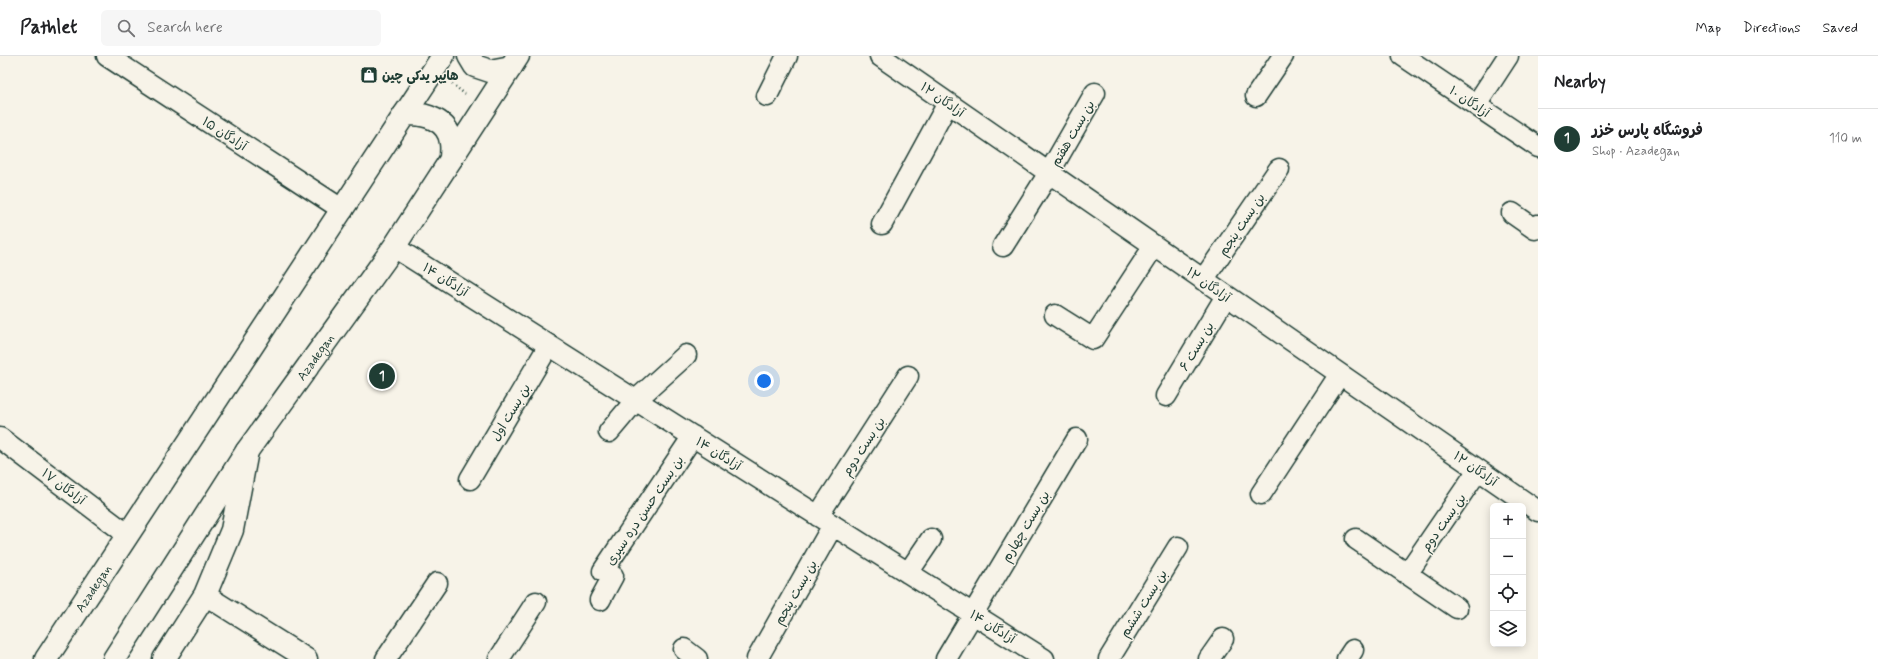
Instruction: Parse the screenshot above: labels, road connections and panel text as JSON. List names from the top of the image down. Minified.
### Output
{"streets":{"main road":["Azadegan"],"street":["۱۲ آزادگان","۱۰ آزادگان","۱۵ آزادگان","بن بست هفتم","بن بست پنجم","۱۴ آزادگان","بن بست ۶","بن بست اول","بن بست دوم","۱۷ آزادگان","بن بست حسن دره سیری","بن بست چهارم","بن بست ششم"]},"crossings":[["۱۲ آزادگان","بن بست هفتم"],["۱۲ آزادگان","بن بست پنجم"],["۱۲ آزادگان","بن بست ۶"],["۱۲ آزادگان","بن بست دوم"],["۱۵ آزادگان","Azadegan"],["بن بست پنجم","۱۴ آزادگان"],["بن بست پنجم","بن بست دوم"],["۱۴ آزادگان","Azadegan"],["۱۴ آزادگان","بن بست اول"],["۱۴ آزادگان","بن بست دوم"],["۱۴ آزادگان","بن بست حسن دره سیری"],["۱۴ آزادگان","بن بست چهارم"],["Azadegan","۱۷ آزادگان"]],"places":{"shop":["هایپر یدکی چین"]},"page":{"header":"Pathlet","search":"Search here","nav":["Map","Directions","Saved"],"heading":"Nearby","list":[{"mark":"1","name":"فروشگاه پارس خزر","note":"Shop · Azadegan","value":"110 m"}],"pins":"1","map_buttons":["+","−"]}}
